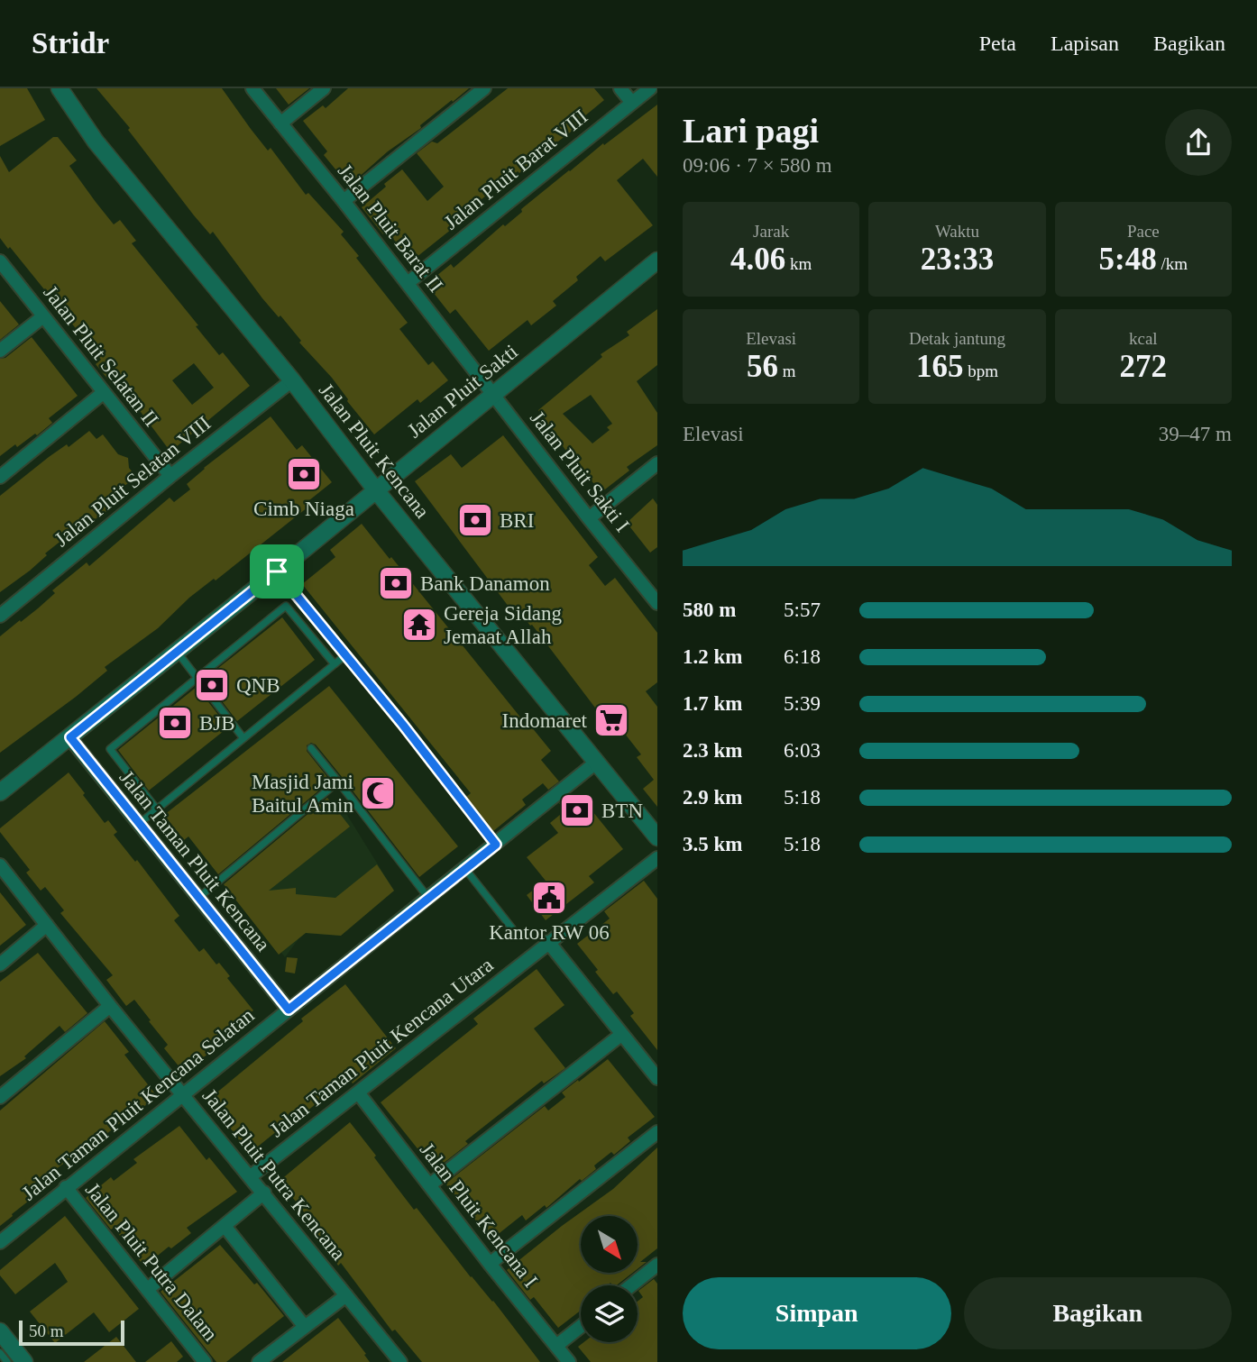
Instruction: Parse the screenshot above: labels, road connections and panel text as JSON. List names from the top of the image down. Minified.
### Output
{"streets":{"street":["Jalan Pluit Barat VIII","Jalan Pluit Barat II","Jalan Pluit Selatan II","Jalan Pluit Sakti","Jalan Pluit Kencana","Jalan Pluit Sakti I","Jalan Pluit Selatan VIII","Jalan Taman Pluit Kencana","Jalan Taman Pluit Kencana Utara","Jalan Taman Pluit Kencana Selatan","Jalan Pluit Putra Kencana","Jalan Pluit Kencana I","Jalan Pluit Putra Dalam"]},"crossings":[["Jalan Pluit Barat VIII","Jalan Pluit Barat II"],["Jalan Pluit Barat II","Jalan Pluit Sakti"],["Jalan Pluit Barat II","Jalan Pluit Sakti I"],["Jalan Pluit Selatan II","Jalan Pluit Selatan VIII"],["Jalan Pluit Sakti","Jalan Pluit Kencana"],["Jalan Pluit Sakti","Jalan Pluit Sakti I"],["Jalan Pluit Sakti","Jalan Taman Pluit Kencana"],["Jalan Pluit Kencana","Jalan Pluit Selatan VIII"],["Jalan Pluit Kencana","Jalan Taman Pluit Kencana Selatan"],["Jalan Taman Pluit Kencana","Jalan Taman Pluit Kencana Selatan"],["Jalan Taman Pluit Kencana Utara","Jalan Pluit Putra Kencana"],["Jalan Taman Pluit Kencana Utara","Jalan Pluit Kencana I"],["Jalan Taman Pluit Kencana Selatan","Jalan Pluit Putra Kencana"],["Jalan Taman Pluit Kencana Selatan","Jalan Pluit Putra Dalam"]],"places":{"bank":["Cimb Niaga","BRI","Bank Danamon","QNB","BJB","BTN"],"temple":["Gereja Sidang Jemaat Allah"],"supermarket":["Indomaret"],"mosque":["Masjid Jami Baitul Amin"],"public building":["Kantor RW 06"]},"scale_bar":"50 m","north":"bottom right","page":{"header":"Stridr","nav":["Peta","Lapisan","Bagikan"],"heading":["Lari pagi","09:06 · 7 × 580 m"],"stats":[["Jarak","4.06 km"],["Waktu","23:33"],["Pace","5:48 /km"],["Elevasi","56 m"],["Detak jantung","165 bpm"],["kcal","272"]],"chart":["Elevasi","39–47 m"],"list":[{"name":"580 m","note":"5:57"},{"name":"1.2 km","note":"6:18"},{"name":"1.7 km","note":"5:39"},{"name":"2.3 km","note":"6:03"},{"name":"2.9 km","note":"5:18"},{"name":"3.5 km","note":"5:18"}],"buttons":["Simpan","Bagikan"],"scale":"50 m"}}
